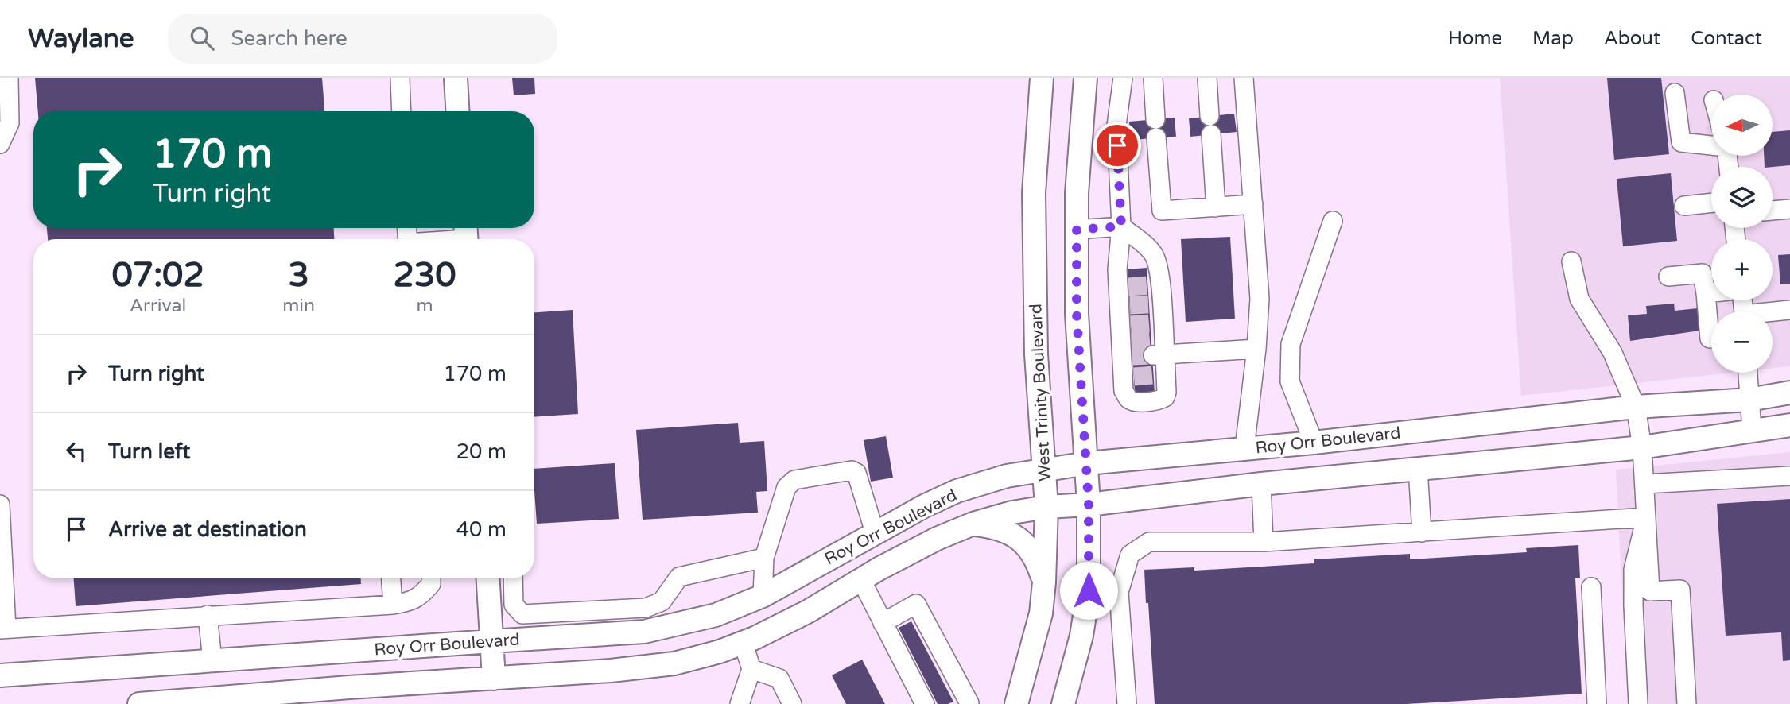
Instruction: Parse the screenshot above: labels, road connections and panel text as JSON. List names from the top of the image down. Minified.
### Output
{"streets":{"main road":["West Trinity Boulevard","Roy Orr Boulevard"]},"crossings":[["West Trinity Boulevard","Roy Orr Boulevard"]],"north":"left","page":{"header":"Waylane","search":"Search here","nav":["Home","Map","About","Contact"],"map_buttons":["+","−"],"turn":["170 m","Turn right"],"eta":["07:02","Arrival","3","min","230","m"],"list":[{"name":"Turn right","value":"170 m"},{"name":"Turn left","value":"20 m"},{"name":"Arrive at destination","value":"40 m"}]}}
